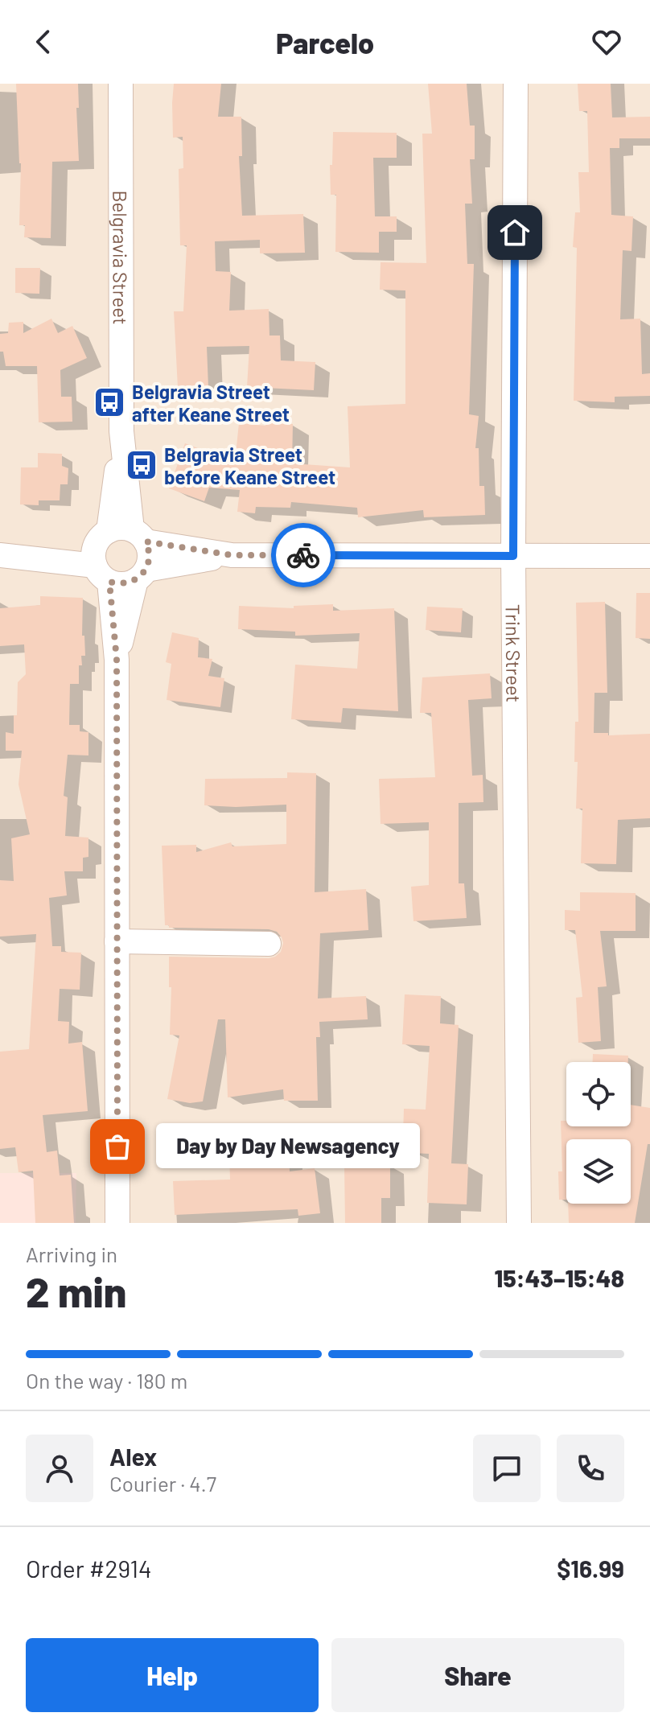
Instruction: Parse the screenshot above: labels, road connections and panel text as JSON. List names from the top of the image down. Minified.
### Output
{"streets":{"street":["Belgravia Street","Trink Street"]},"places":{"bus stop":["Belgravia Street after Keane Street","Belgravia Street before Keane Street"],"other":["Day by Day Newsagency"]},"page":{"header":"Parcelo","bubble":"Day by Day Newsagency","heading":["2 min","Arriving in","15:43–15:48"],"panel":["Alex","Courier · 4.7","Order #2914","$16.99"],"bar":"On the way · 180 m","buttons":["Help","Share"]}}
